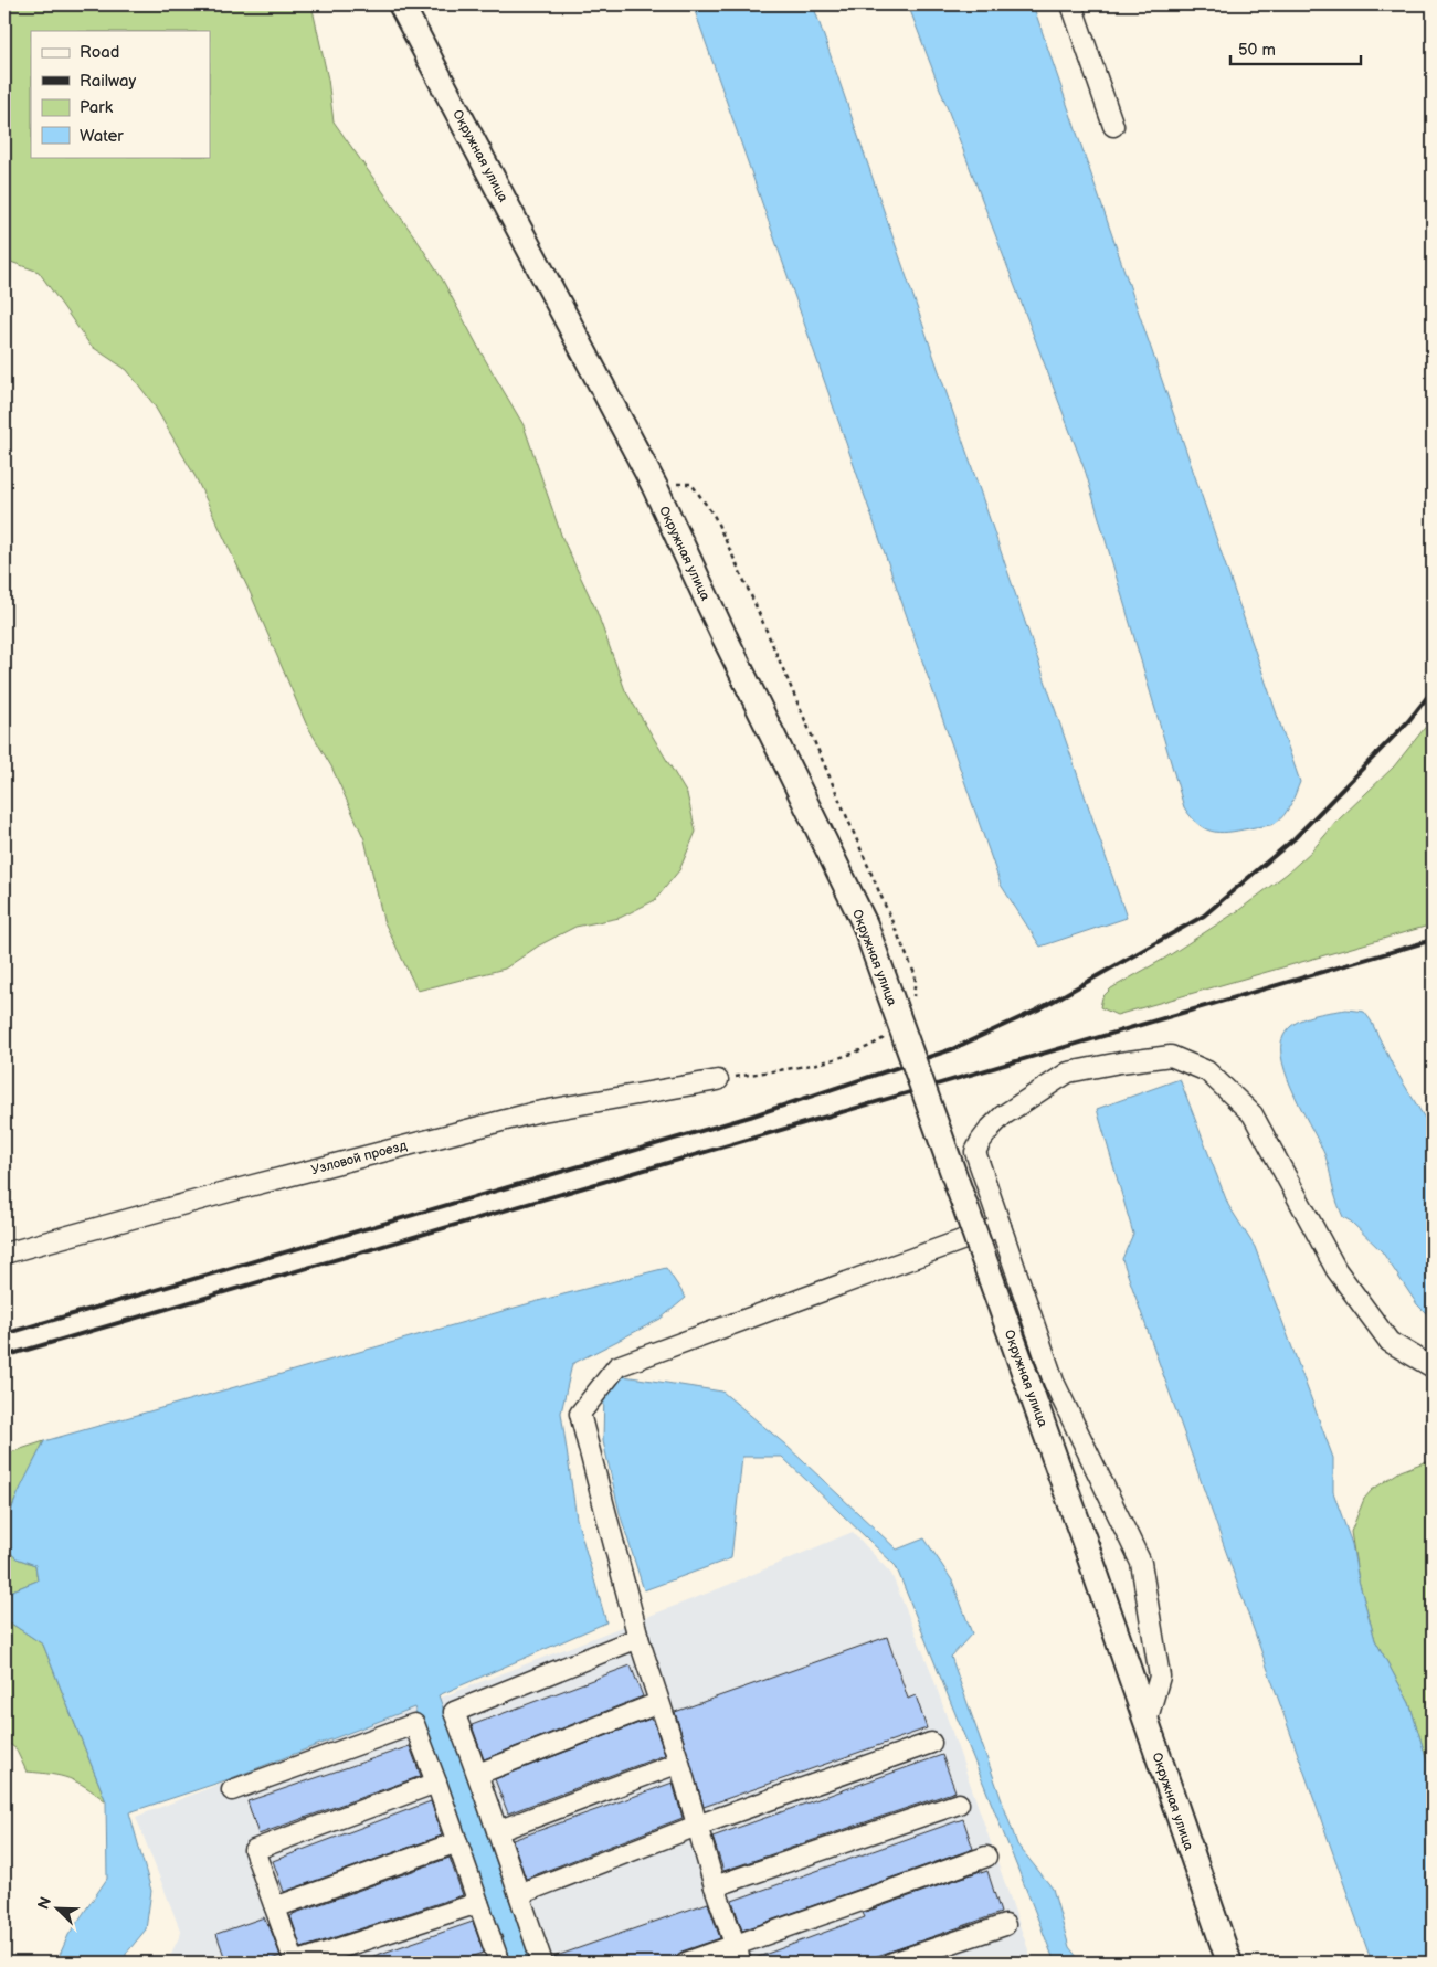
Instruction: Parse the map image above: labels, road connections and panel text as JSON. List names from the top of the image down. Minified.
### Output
{"streets":{"main road":["Окружная улица"],"street":["Узловой проезд"]},"legend":["Road","Railway","Park","Water"],"scale_bar":"50 m","north":"top left"}
